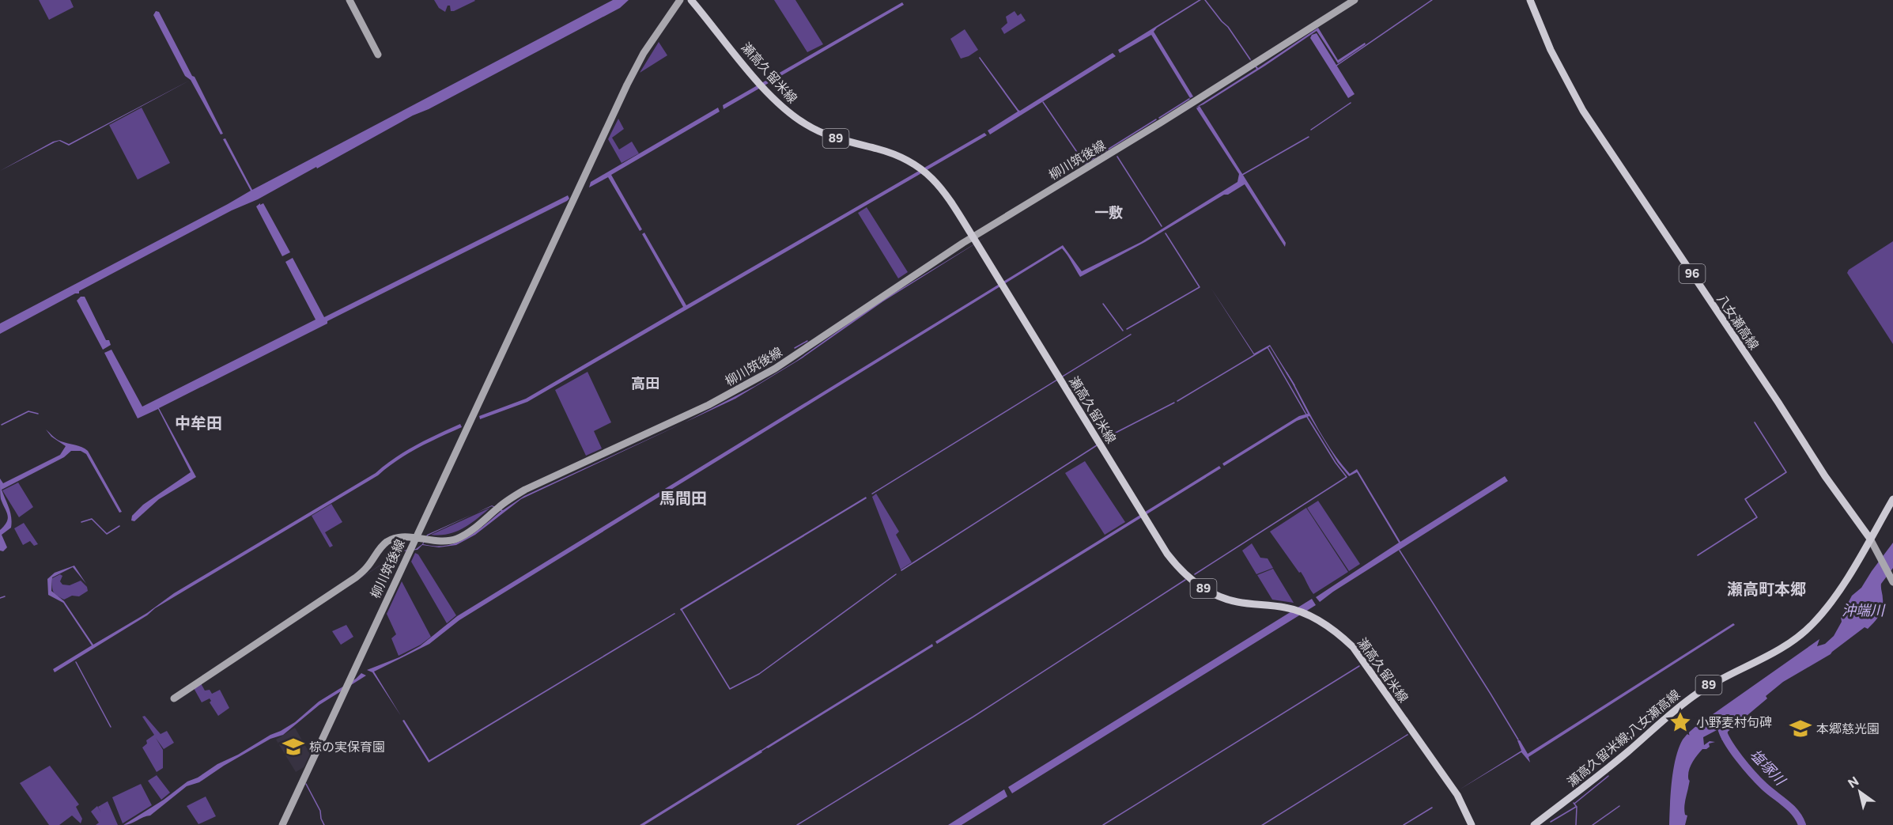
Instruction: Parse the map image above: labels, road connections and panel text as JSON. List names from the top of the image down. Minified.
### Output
{"streets":{"main road":["瀬高久留米線","89","柳川筑後線","96","八女瀬高線","瀬高久留米線;八女瀬高線"]},"crossings":[["瀬高久留米線","柳川筑後線"],["八女瀬高線","瀬高久留米線;八女瀬高線"]],"districts":["一敷","高田","中牟田","馬間田","瀬高町本郷"],"water":["沖端川","塩塚川"],"places":{"place":["小野麦村句碑"],"school or university":["本郷慈光園","椋の実保育園"]},"north":"top left"}
